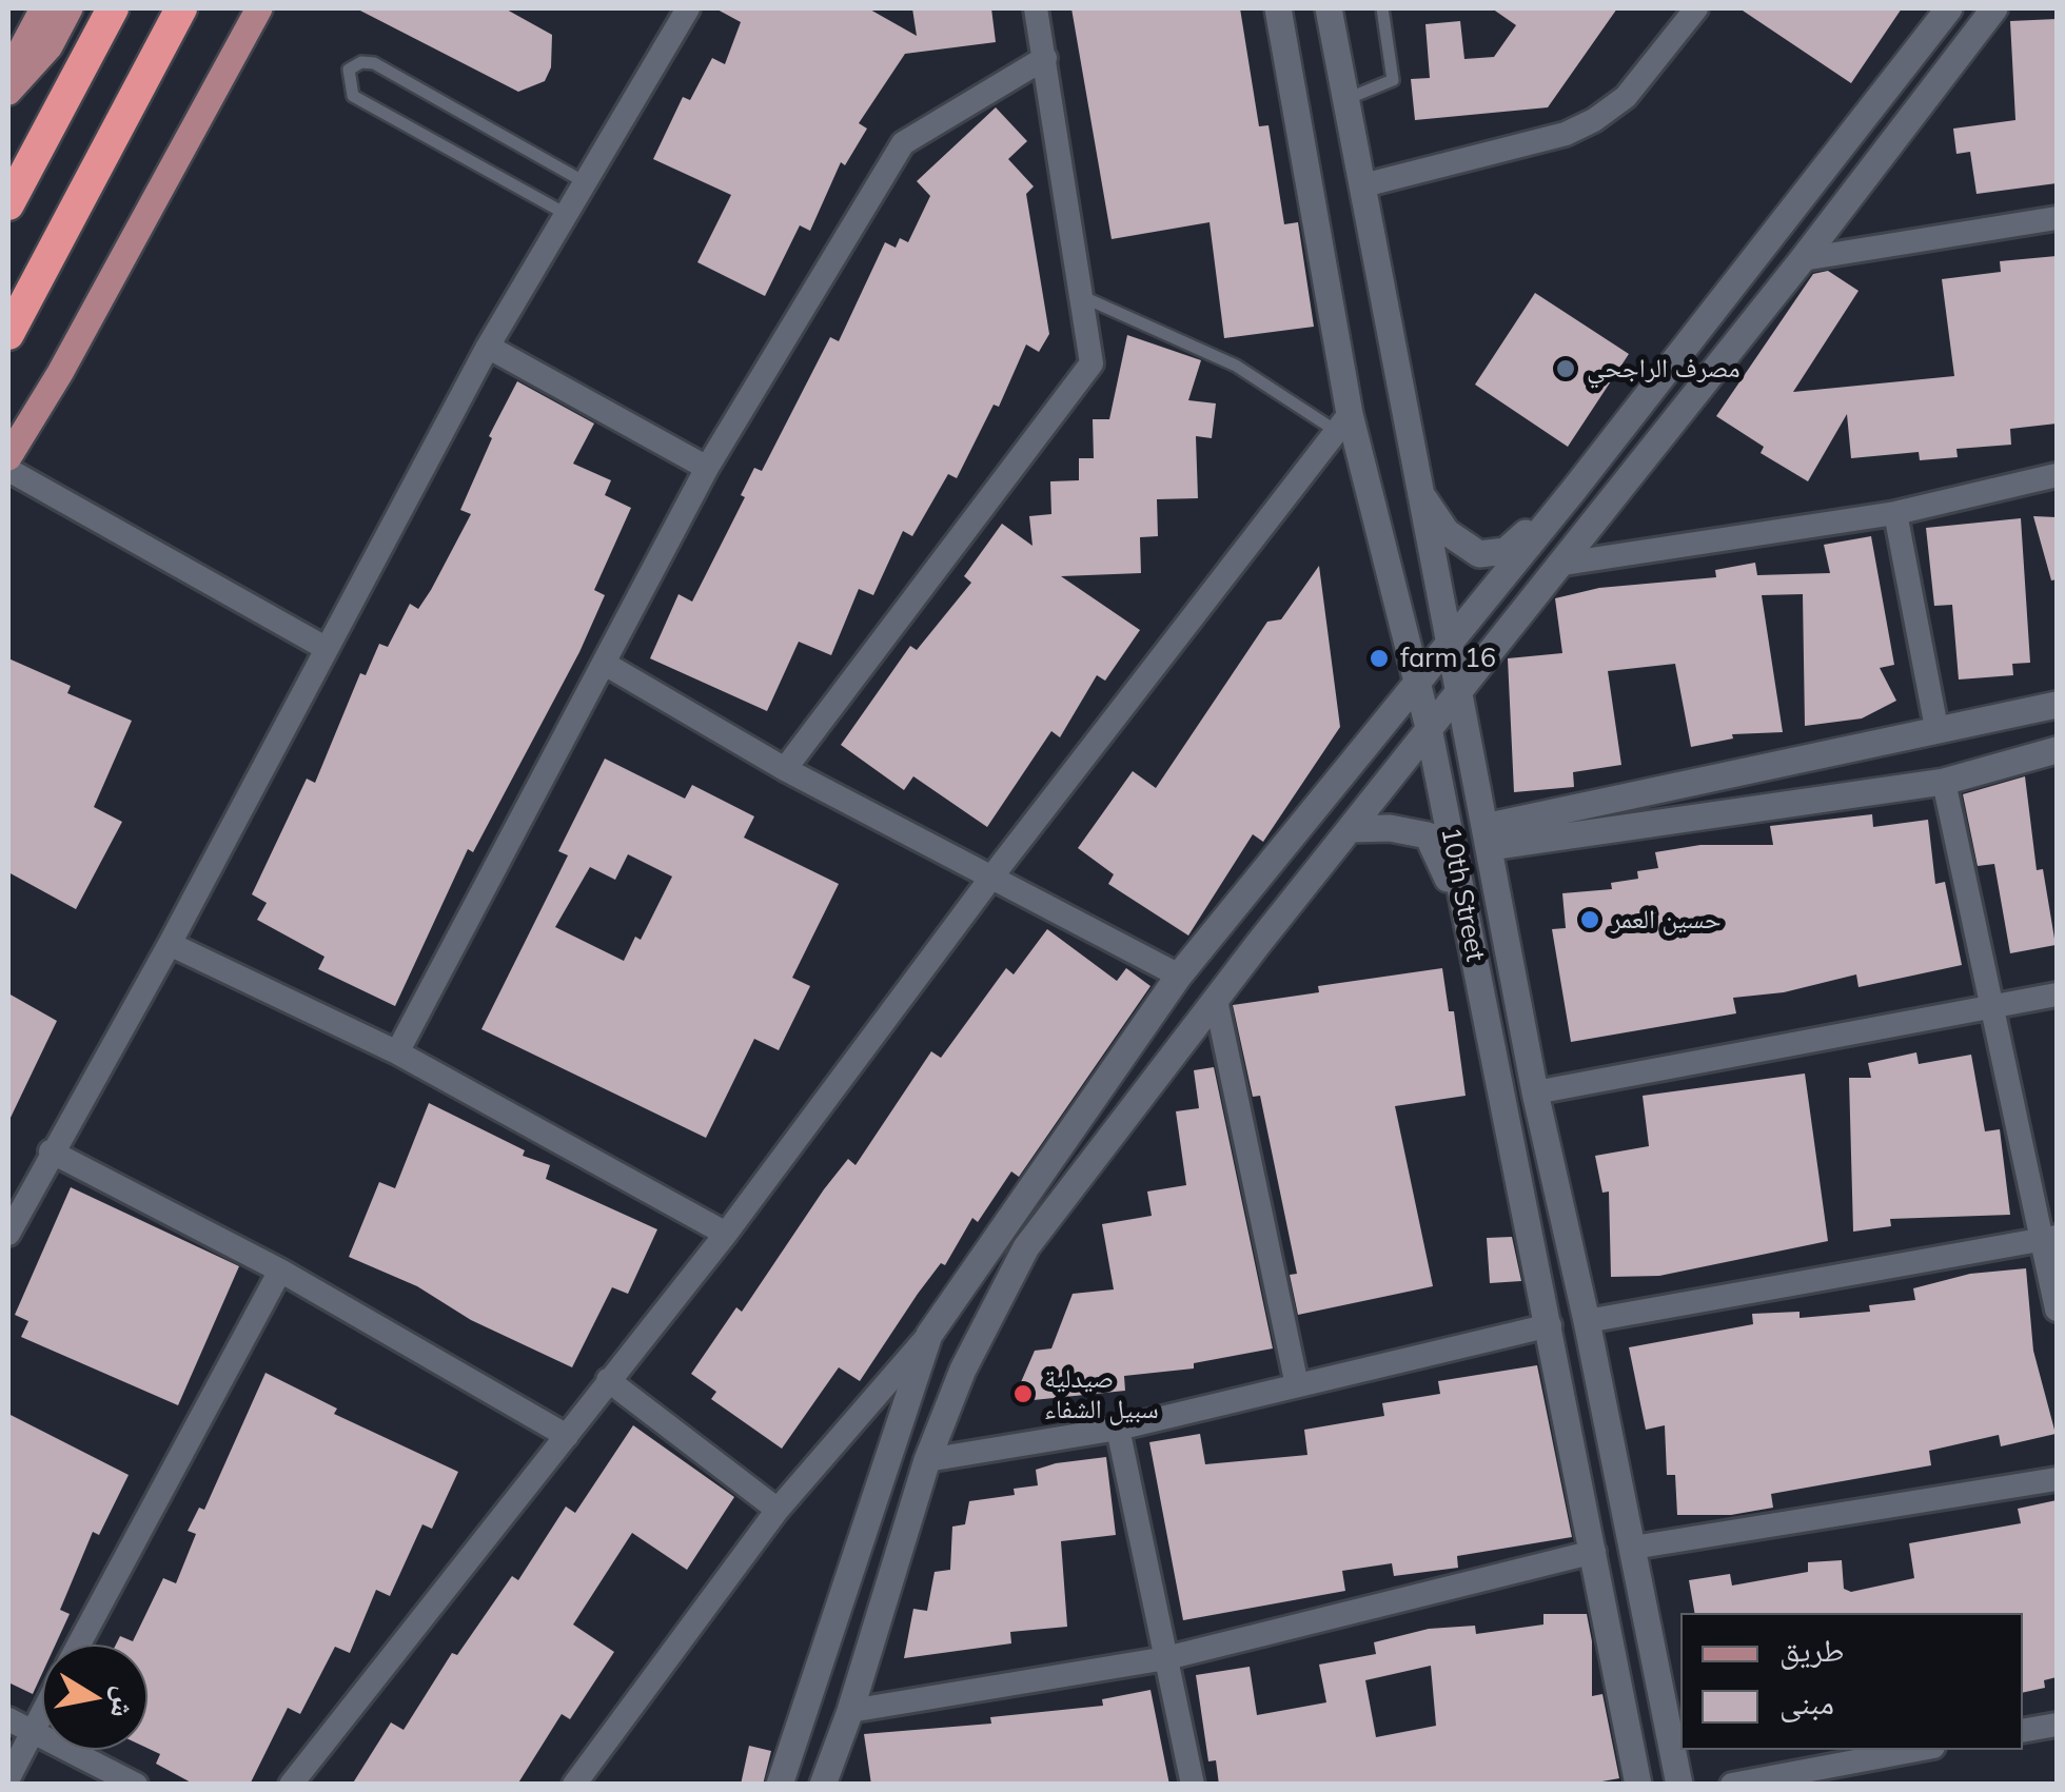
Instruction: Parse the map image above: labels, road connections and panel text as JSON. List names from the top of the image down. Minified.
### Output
{"streets":{"street":["10th Street"]},"places":["مصرف الراجحي","farm 16","حسين العمر","صيدلية سبيل الشفاء"],"legend":["طريق","مبنى"],"north":"right"}
